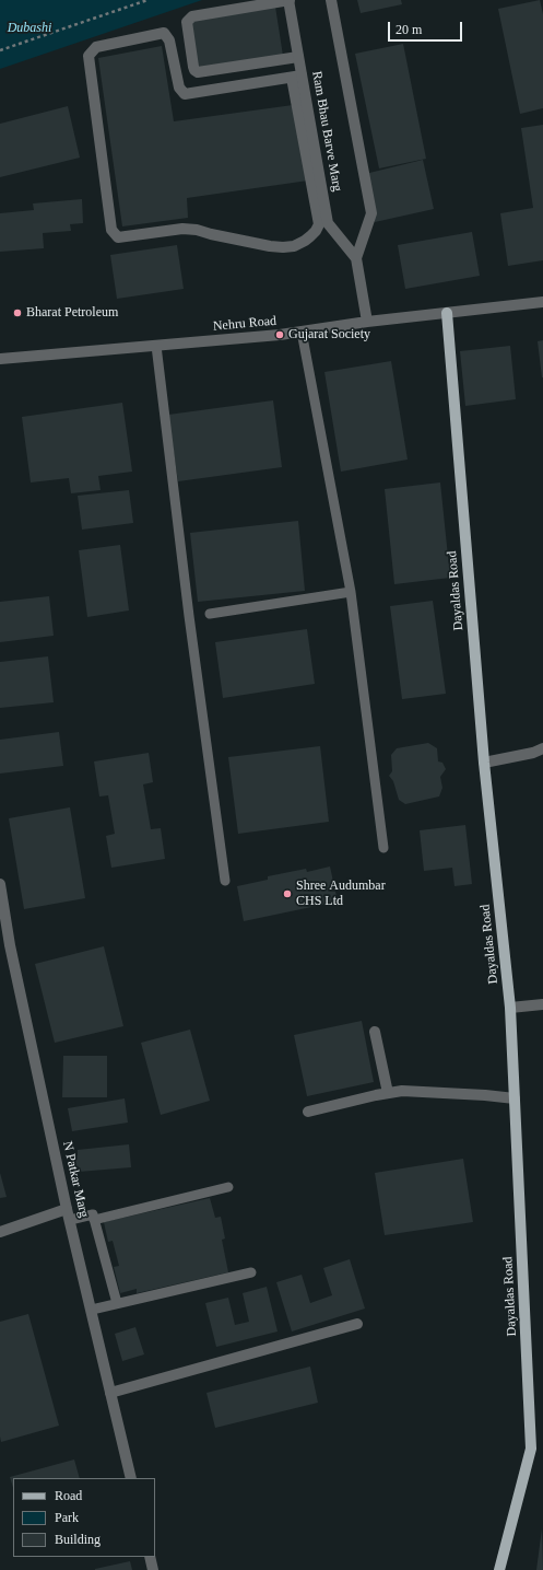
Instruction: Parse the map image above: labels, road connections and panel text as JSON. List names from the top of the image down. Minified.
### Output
{"streets":{"main road":["Dayaldas Road"],"street":["Ram Bhau Barve Marg","Nehru Road","N Patkar Marg"]},"crossings":[["Ram Bhau Barve Marg","Nehru Road"],["Nehru Road","Dayaldas Road"]],"parks":["Dubashi"],"places":["Bharat Petroleum","Gujarat Society","Shree Audumbar CHS Ltd"],"legend":["Road","Park","Building"],"scale_bar":"20 m"}
